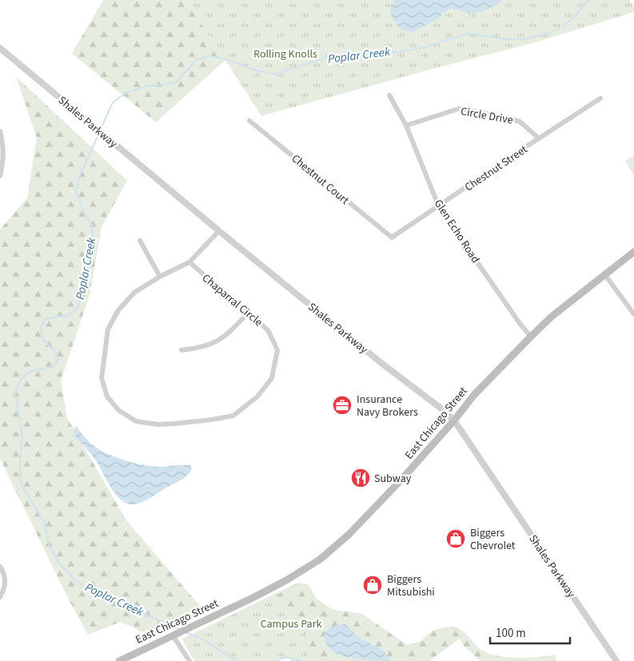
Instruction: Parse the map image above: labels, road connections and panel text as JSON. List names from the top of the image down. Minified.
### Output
{"streets":{"main road":["East Chicago Street"],"street":["Circle Drive","Shales Parkway","Chestnut Street","Chestnut Court","Glen Echo Road","Chaparral Circle"]},"crossings":[["Circle Drive","Chestnut Street"],["Circle Drive","Glen Echo Road"],["Shales Parkway","Chaparral Circle"],["Shales Parkway","East Chicago Street"],["Chestnut Street","Chestnut Court"],["Chestnut Street","Glen Echo Road"],["Glen Echo Road","East Chicago Street"]],"water":["Poplar Creek"],"parks":["Rolling Knolls","Campus Park"],"places":{"office":["Insurance Navy Brokers"],"restaurant":["Subway"],"shop":["Biggers Chevrolet","Biggers Mitsubishi"]},"scale_bar":"100 m"}
